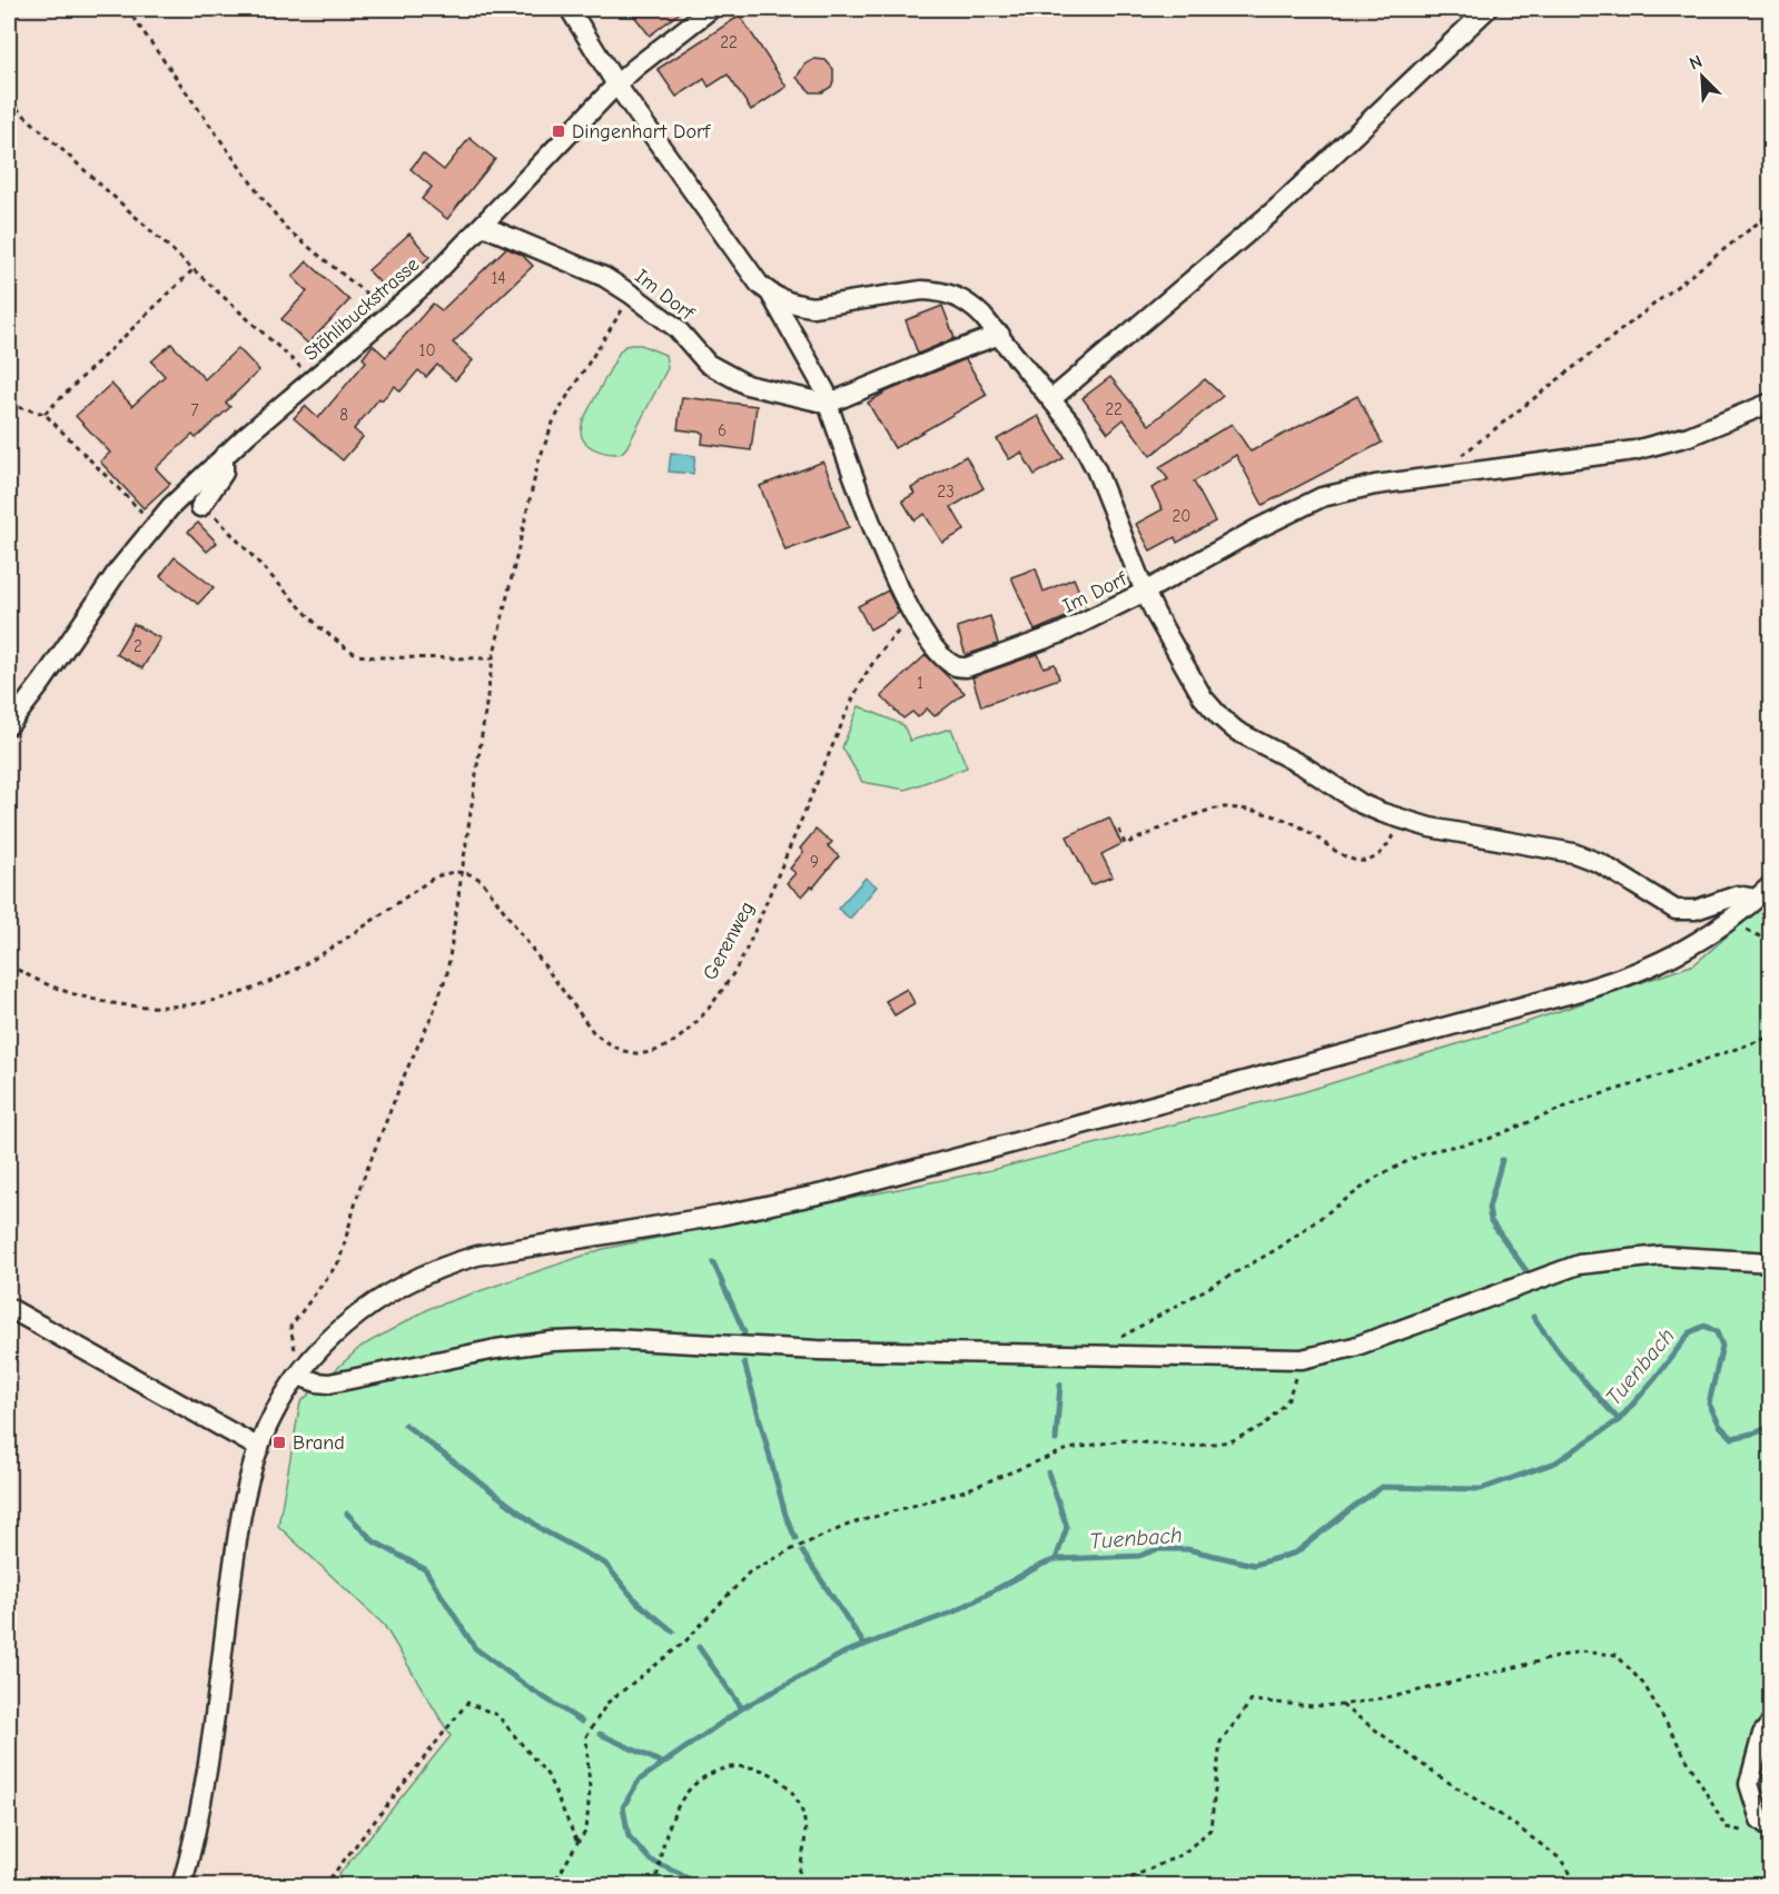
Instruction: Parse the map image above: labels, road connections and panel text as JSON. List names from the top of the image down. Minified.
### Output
{"streets":{"street":["Im Dorf","Stählibuckstrasse"],"path":["Gerenweg"]},"crossings":[["Im Dorf","Stählibuckstrasse"],["Im Dorf","Gerenweg"]],"water":["Tuenbach"],"places":{"transit":["Dingenhart Dorf","Brand"]},"house_numbers":["22","14","10","22","7","8","6","23","20","2","1","9"],"north":"top left"}
